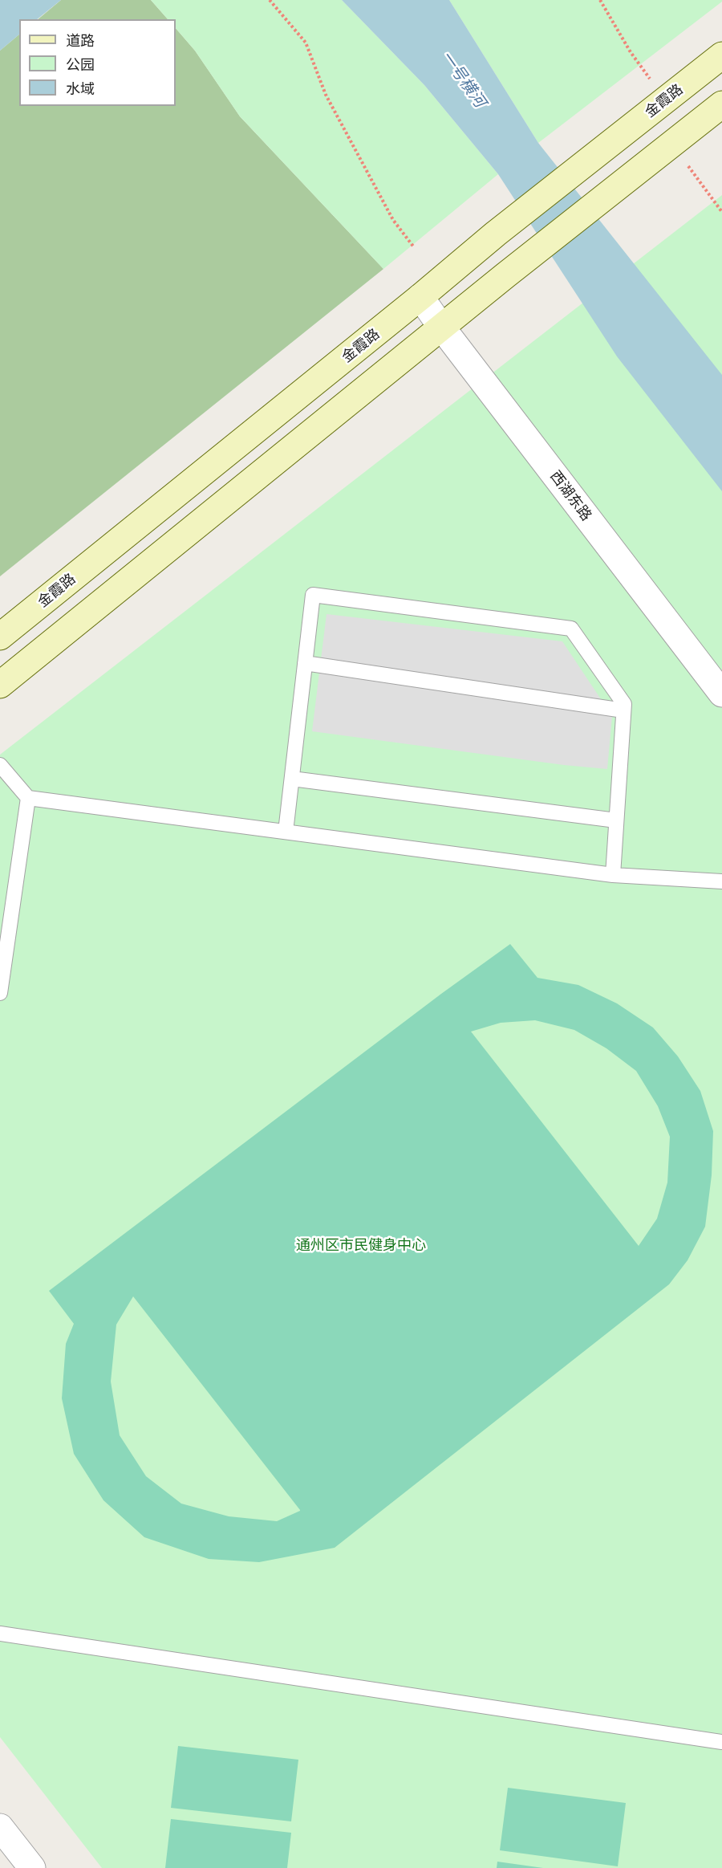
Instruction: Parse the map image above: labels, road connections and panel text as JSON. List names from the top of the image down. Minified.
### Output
{"streets":{"main road":["金霞路"],"street":["西湖东路"]},"crossings":[["金霞路","西湖东路"]],"water":["一号横河"],"parks":["通州区市民健身中心"],"legend":["道路","公园","水域"]}
